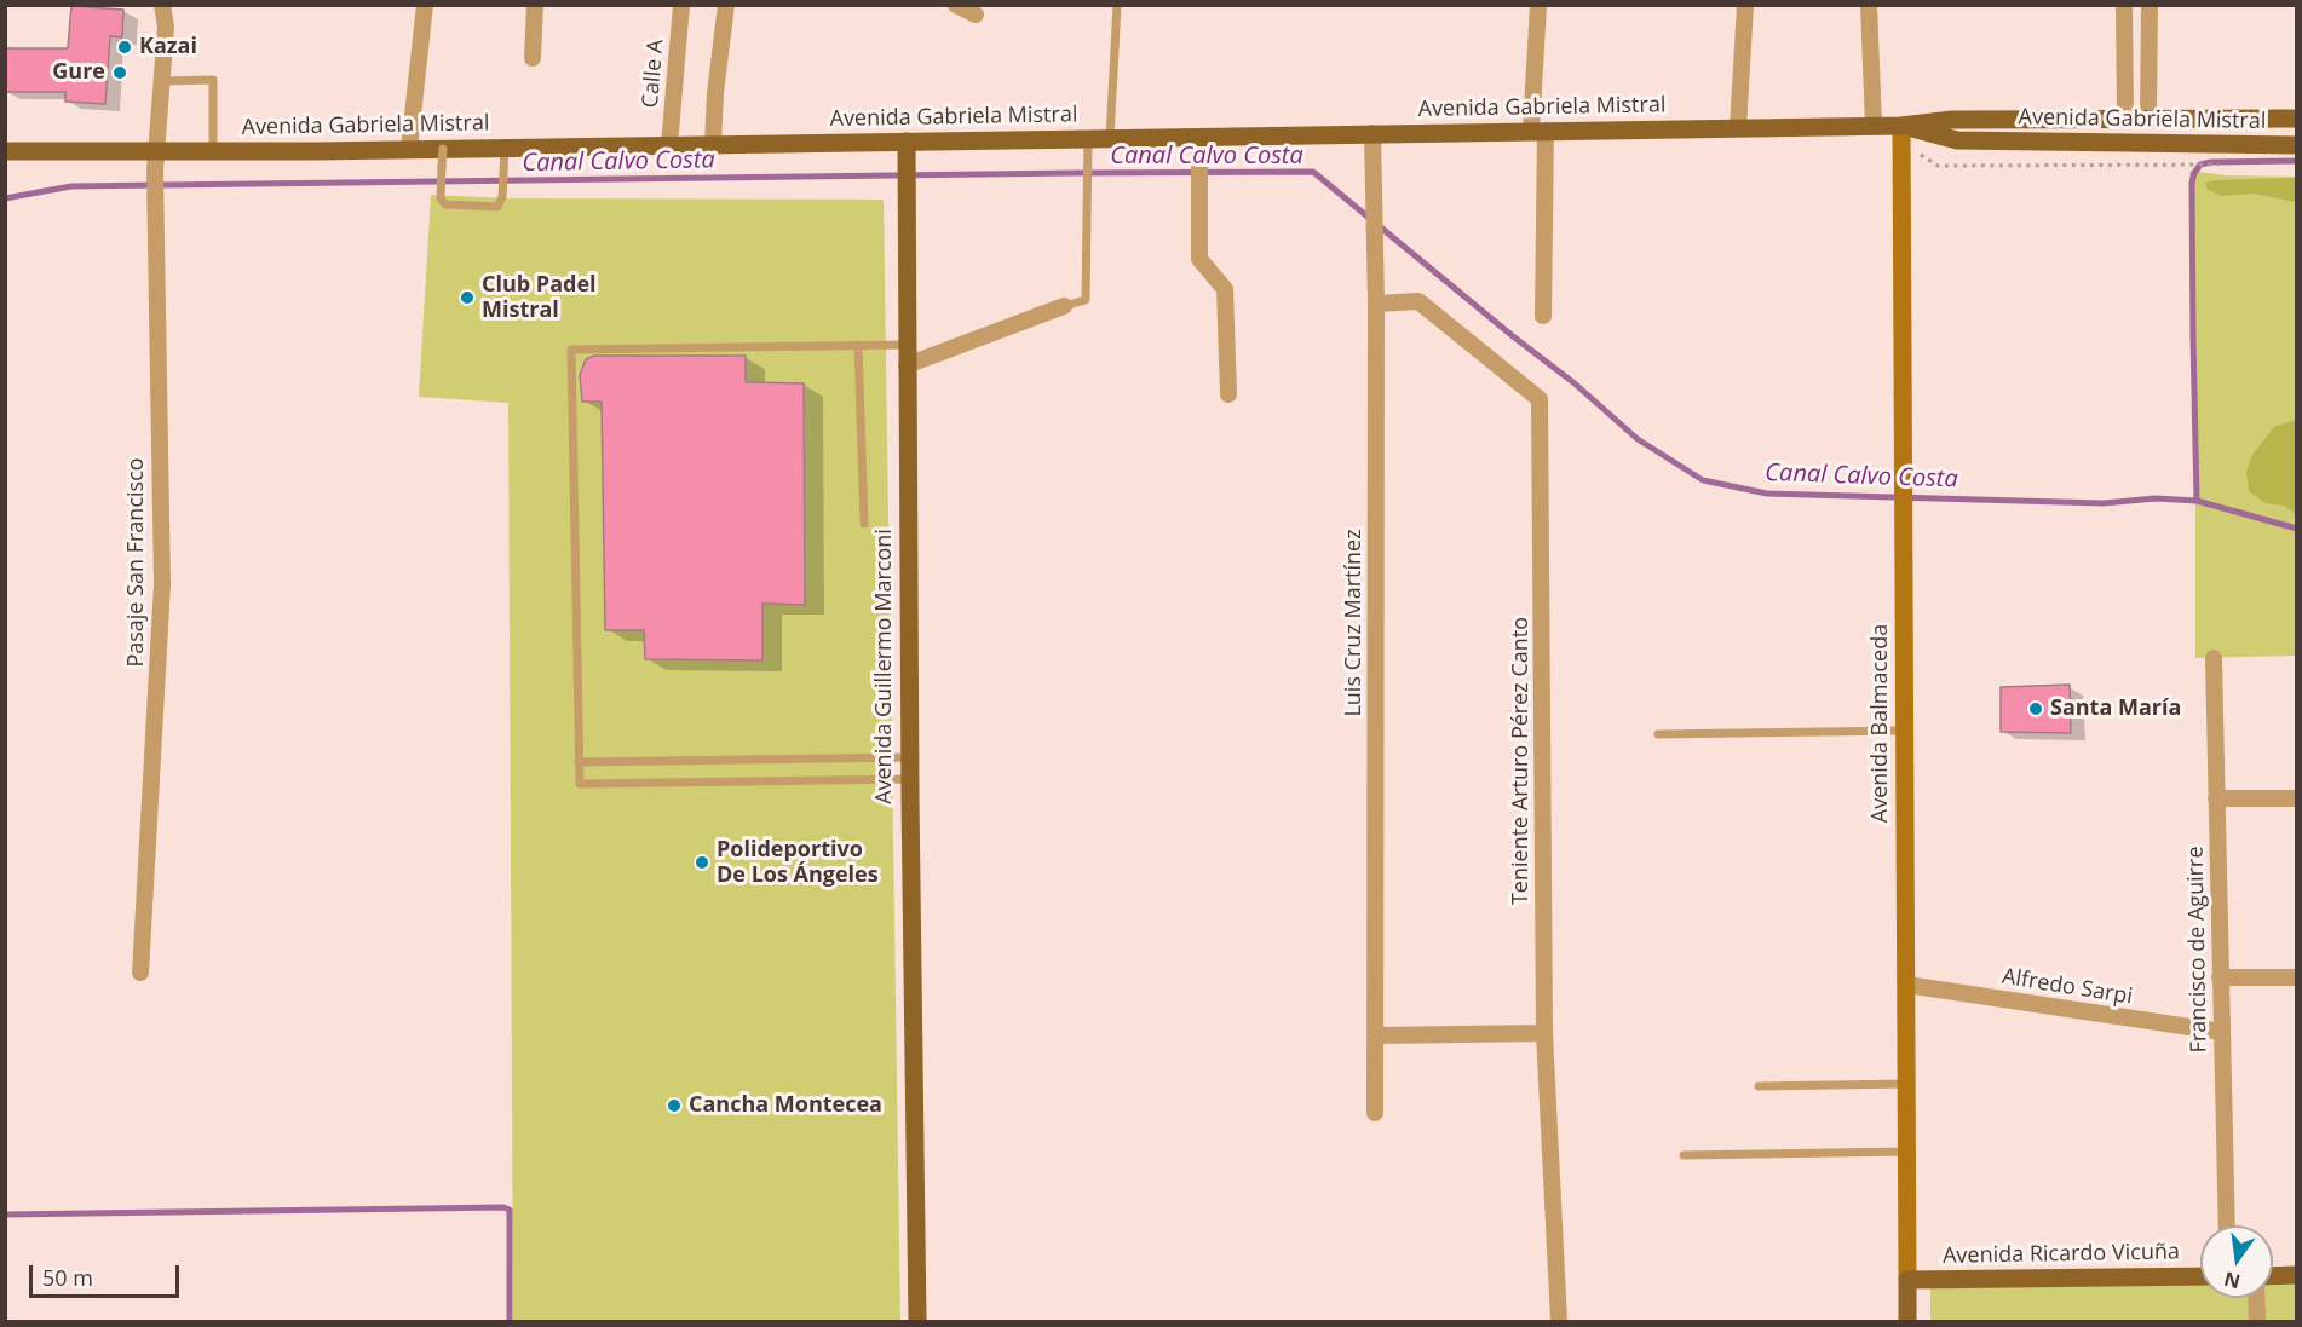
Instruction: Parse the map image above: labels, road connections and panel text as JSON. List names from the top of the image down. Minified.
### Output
{"streets":{"main road":["Avenida Gabriela Mistral","Avenida Guillermo Marconi","Avenida Balmaceda","Avenida Ricardo Vicuña"],"street":["Calle A","Pasaje San Francisco","Luis Cruz Martínez","Teniente Arturo Pérez Canto","Francisco de Aguirre","Alfredo Sarpi"]},"crossings":[["Calle A","Avenida Gabriela Mistral"],["Avenida Gabriela Mistral","Pasaje San Francisco"],["Avenida Gabriela Mistral","Luis Cruz Martínez"],["Avenida Gabriela Mistral","Avenida Guillermo Marconi"],["Avenida Gabriela Mistral","Avenida Balmaceda"],["Luis Cruz Martínez","Teniente Arturo Pérez Canto"],["Avenida Balmaceda","Alfredo Sarpi"],["Avenida Balmaceda","Avenida Ricardo Vicuña"],["Francisco de Aguirre","Alfredo Sarpi"]],"water":["Canal Calvo Costa"],"places":["Kazai","Gure","Club Padel Mistral","Santa María","Polideportivo De Los Ángeles","Cancha Montecea"],"scale_bar":"50 m","north":"bottom"}
